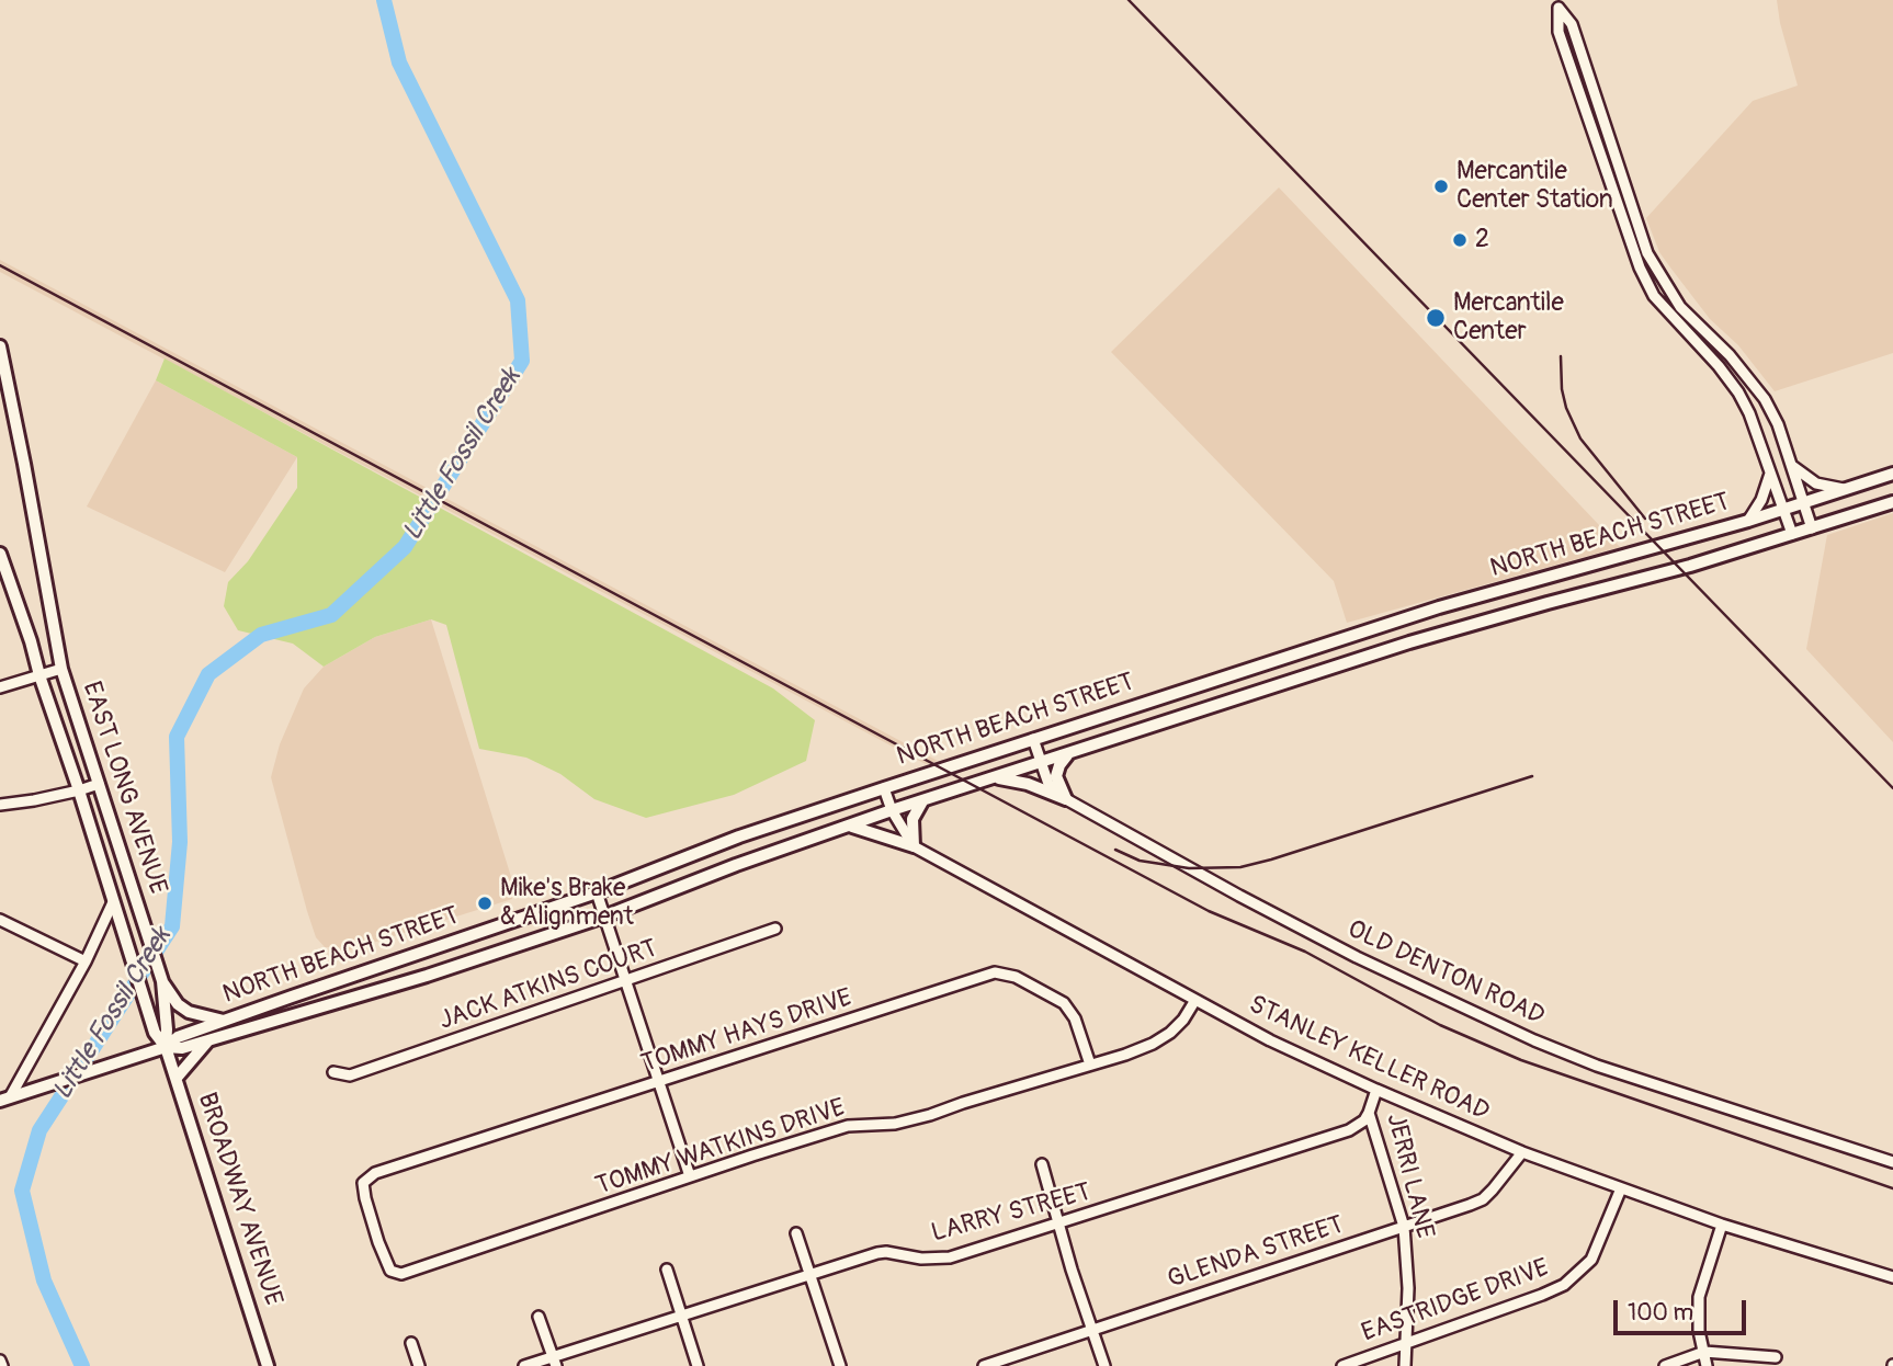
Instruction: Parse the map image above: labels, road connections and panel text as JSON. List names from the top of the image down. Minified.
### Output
{"streets":{"main road":["NORTH BEACH STREET","EAST LONG AVENUE","BROADWAY AVENUE"],"street":["OLD DENTON ROAD","JACK ATKINS COURT","TOMMY HAYS DRIVE","STANLEY KELLER ROAD","TOMMY WATKINS DRIVE","JERRI LANE","LARRY STREET","GLENDA STREET","EASTRIDGE DRIVE"]},"crossings":[["NORTH BEACH STREET","EAST LONG AVENUE"],["NORTH BEACH STREET","OLD DENTON ROAD"],["NORTH BEACH STREET","STANLEY KELLER ROAD"],["NORTH BEACH STREET","BROADWAY AVENUE"],["EAST LONG AVENUE","BROADWAY AVENUE"],["TOMMY HAYS DRIVE","TOMMY WATKINS DRIVE"],["STANLEY KELLER ROAD","TOMMY WATKINS DRIVE"],["STANLEY KELLER ROAD","JERRI LANE"],["STANLEY KELLER ROAD","GLENDA STREET"],["STANLEY KELLER ROAD","EASTRIDGE DRIVE"],["JERRI LANE","LARRY STREET"],["JERRI LANE","GLENDA STREET"],["JERRI LANE","EASTRIDGE DRIVE"]],"water":["Little Fossil Creek"],"places":["Mercantile Center Station","2","Mercantile Center","Mike's Brake & Alignment"],"scale_bar":"100 m"}
